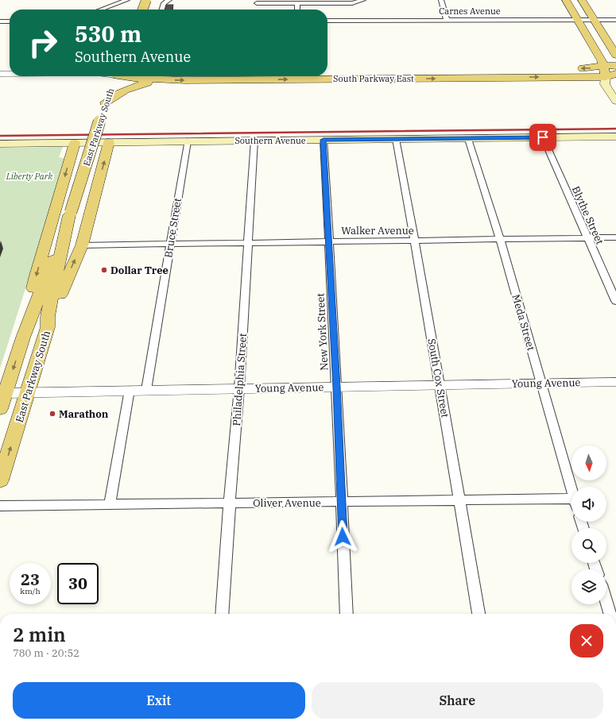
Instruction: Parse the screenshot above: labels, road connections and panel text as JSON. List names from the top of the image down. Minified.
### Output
{"streets":{"main road":["South Parkway East","East Parkway South","Southern Avenue"],"street":["Carnes Avenue","Blythe Street","Bruce Street","Walker Avenue","Meda Street","New York Street","South Cox Street","Philadelphia Street","Young Avenue","Oliver Avenue"]},"crossings":[["South Parkway East","East Parkway South"],["East Parkway South","Young Avenue"],["Southern Avenue","Blythe Street"],["Southern Avenue","Bruce Street"],["Southern Avenue","Meda Street"],["Southern Avenue","New York Street"],["Southern Avenue","South Cox Street"],["Southern Avenue","Philadelphia Street"],["Blythe Street","Walker Avenue"],["Bruce Street","Walker Avenue"],["Bruce Street","Young Avenue"],["Walker Avenue","Meda Street"],["Walker Avenue","New York Street"],["Walker Avenue","South Cox Street"],["Walker Avenue","Philadelphia Street"],["Meda Street","Young Avenue"],["New York Street","Young Avenue"],["New York Street","Oliver Avenue"],["South Cox Street","Young Avenue"],["South Cox Street","Oliver Avenue"],["Philadelphia Street","Young Avenue"],["Philadelphia Street","Oliver Avenue"]],"parks":["Liberty Park"],"places":["Dollar Tree","Marathon"],"north":"bottom","page":{"turn":["530 m","Southern Avenue"],"speed":"23 km/h","limit":"30","heading":["2 min","780 m · 20:52"],"buttons":["Exit","Share"]}}
